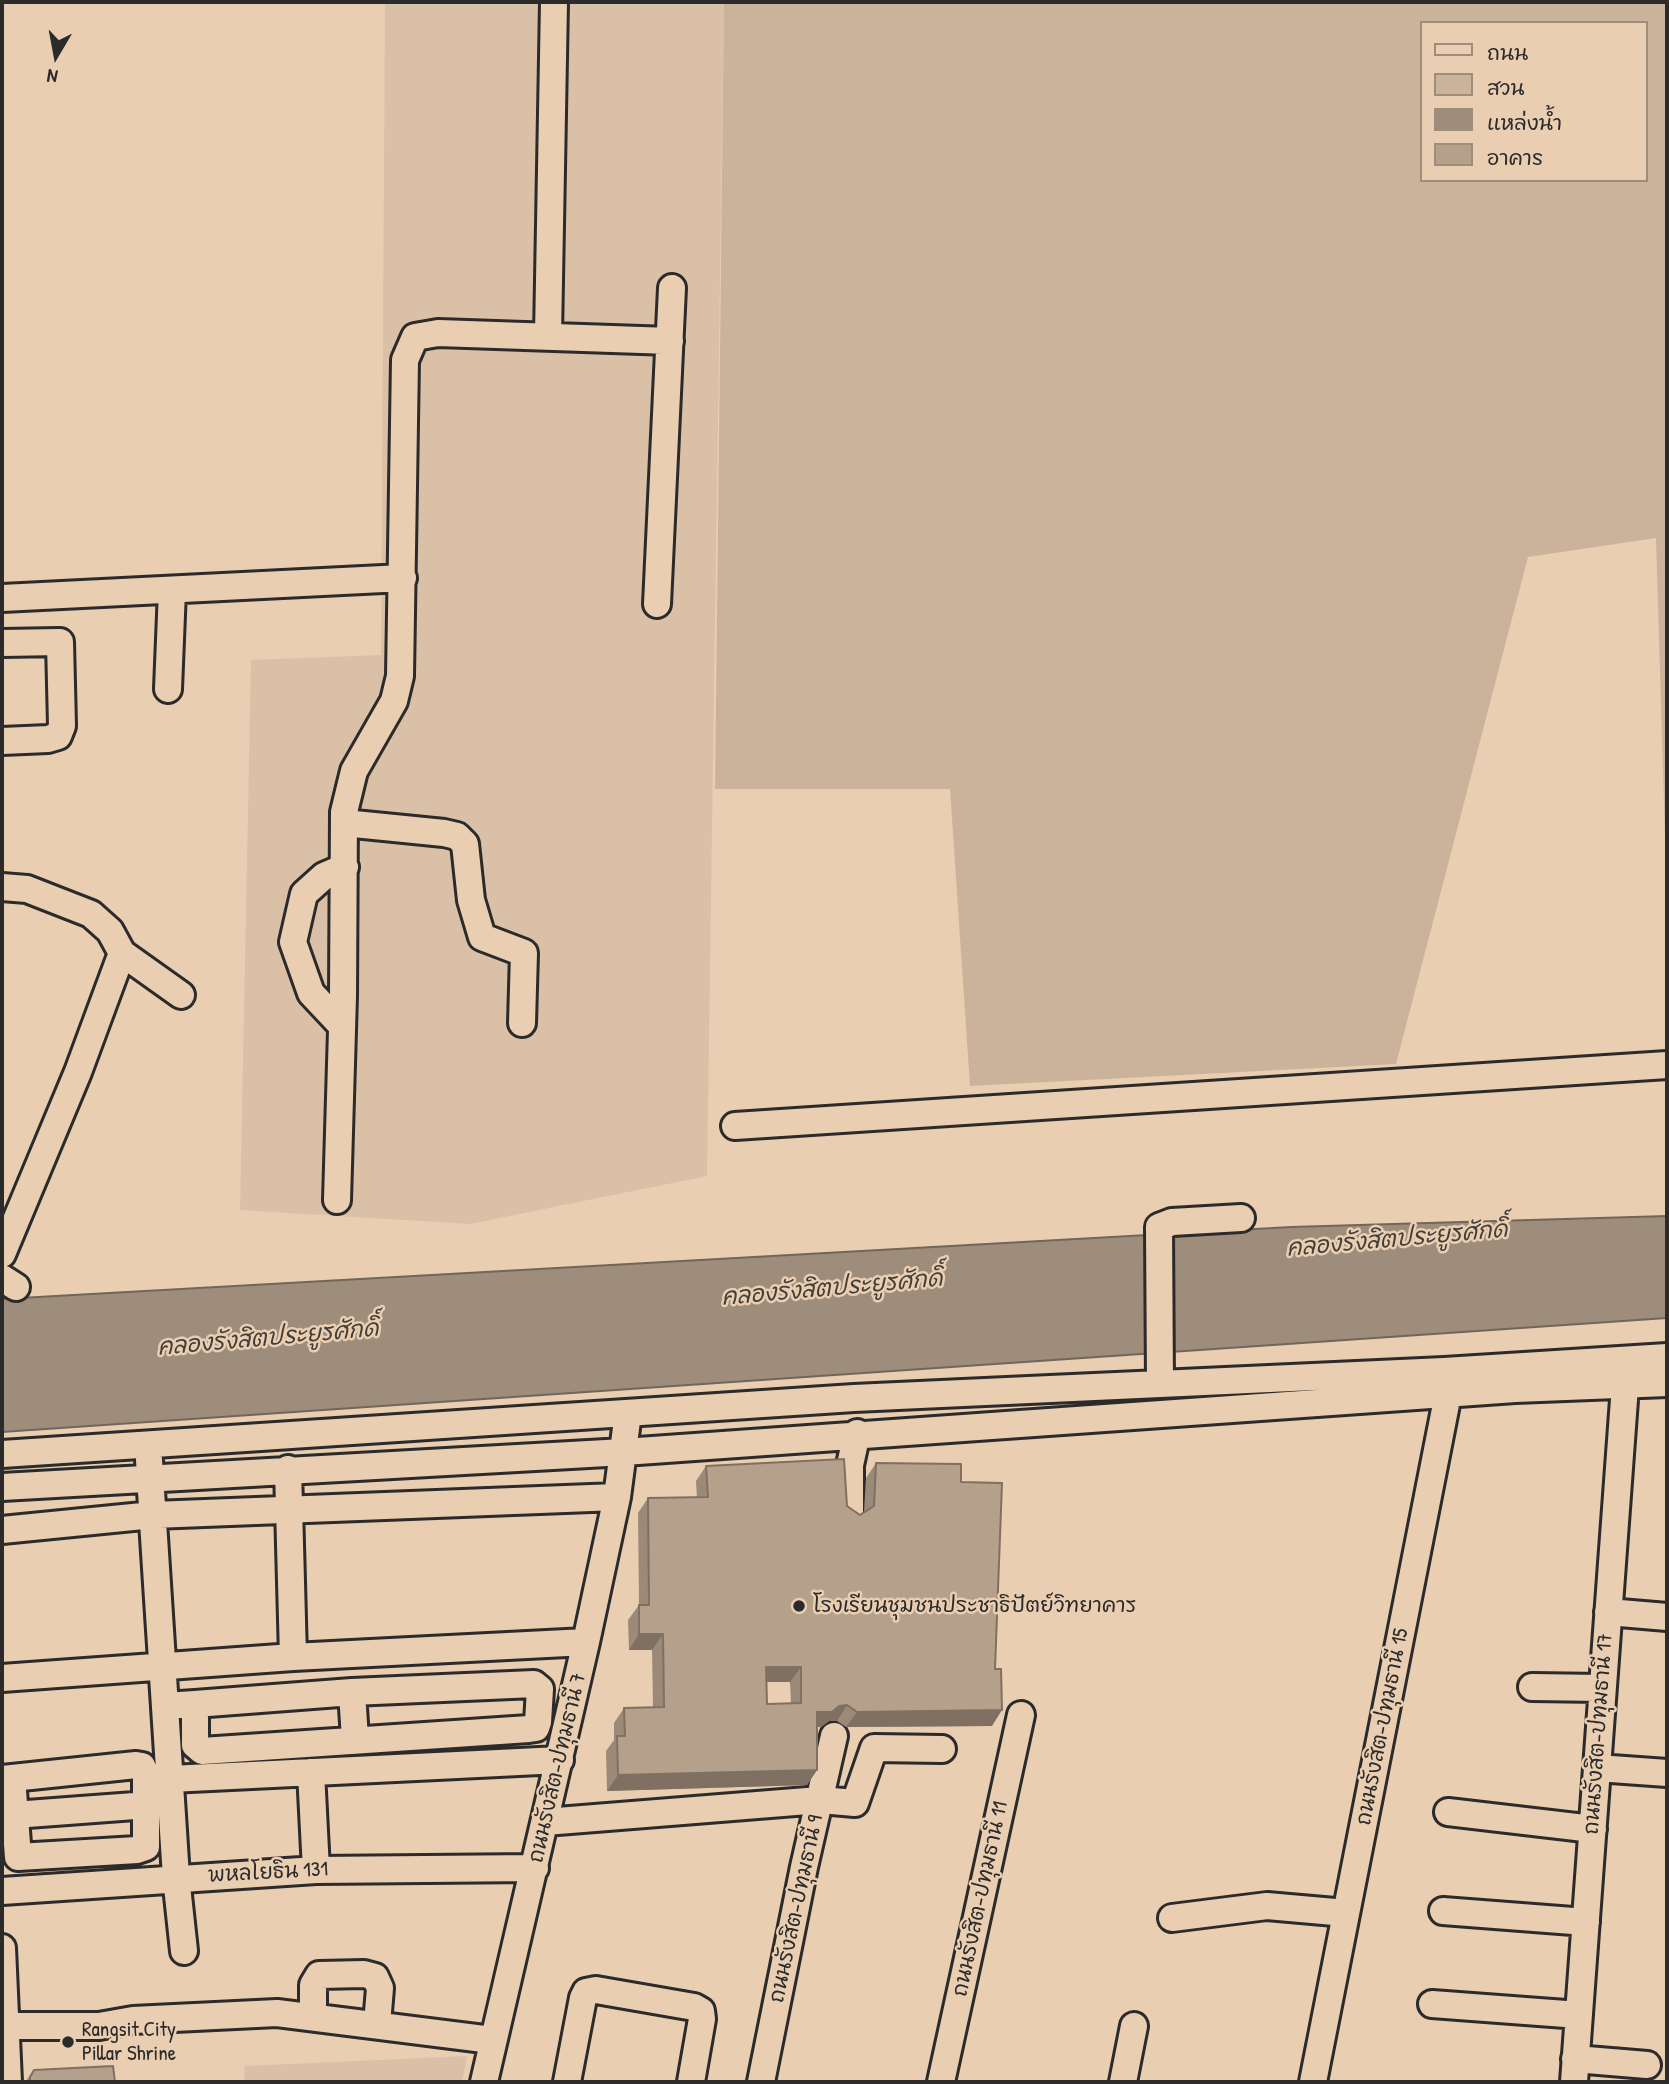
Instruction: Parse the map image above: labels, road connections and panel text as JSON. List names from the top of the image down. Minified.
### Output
{"streets":{"street":["ถนนรังสิต-ปทุมธานี 15","ถนนรังสิต-ปทุมธานี 17","ถนนรังสิต-ปทุมธานี 7","พหลโยธิน 131","ถนนรังสิต-ปทุมธานี 11","ถนนรังสิต-ปทุมธานี 9"]},"crossings":[["ถนนรังสิต-ปทุมธานี 7","พหลโยธิน 131"]],"water":["คลองรังสิตประยูรศักดิ์"],"places":["โรงเรียนชุมชนประชาธิปัตย์วิทยาคาร","Rangsit City Pillar Shrine"],"legend":["ถนน","สวน","แหล่งน้ำ","อาคาร"],"north":"bottom"}
